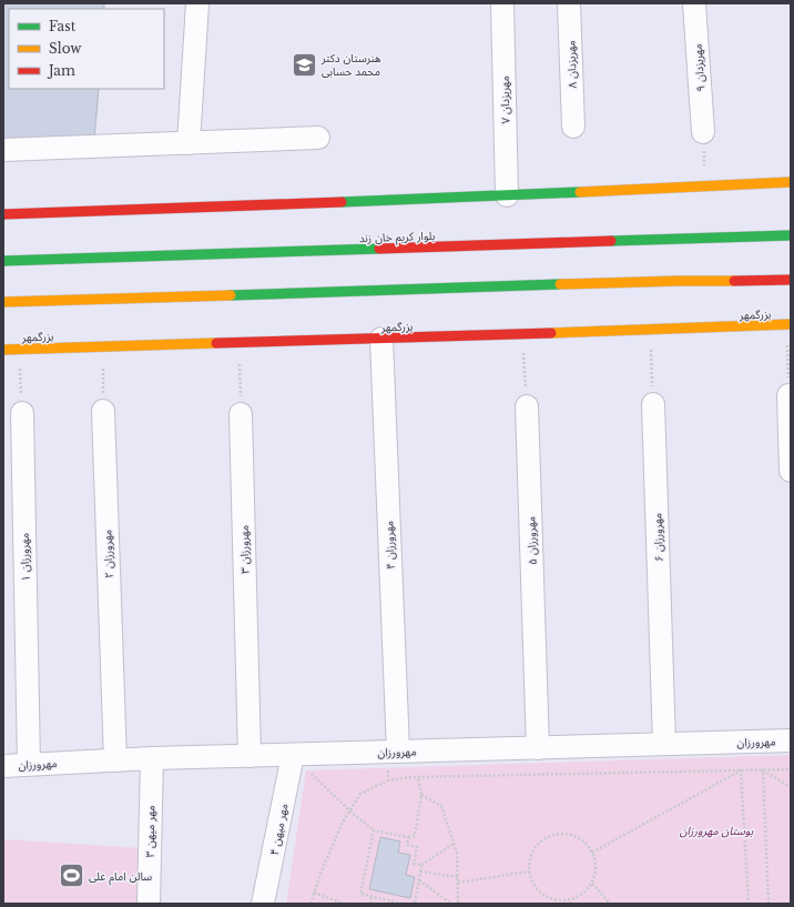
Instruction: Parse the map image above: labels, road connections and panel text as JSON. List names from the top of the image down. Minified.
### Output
{"streets":{"main road":["بلوار کریم خان زند","بزرگمهر"],"street":["مهریزدان ۸","مهریزدان ۹","مهریزدان ۷","مهرورزان ۶","مهرورزان ۵","مهرورزان ۴","مهرورزان ۳","مهرورزان ۲","مهرورزان ۱","مهرورزان","مهر میهن ۴","مهر میهن ۳"]},"crossings":[["بزرگمهر","مهرورزان ۴"],["مهرورزان ۶","مهرورزان"],["مهرورزان ۵","مهرورزان"],["مهرورزان ۴","مهرورزان"],["مهرورزان ۳","مهرورزان"],["مهرورزان ۲","مهرورزان"],["مهرورزان ۱","مهرورزان"],["مهرورزان","مهر میهن ۴"],["مهرورزان","مهر میهن ۳"]],"parks":["بوستان مهرورزان"],"places":{"school or university":["هنرستان دکتر محمد حسابی"],"sports":["سالن امام علی"]},"legend":["Fast","Slow","Jam"]}
